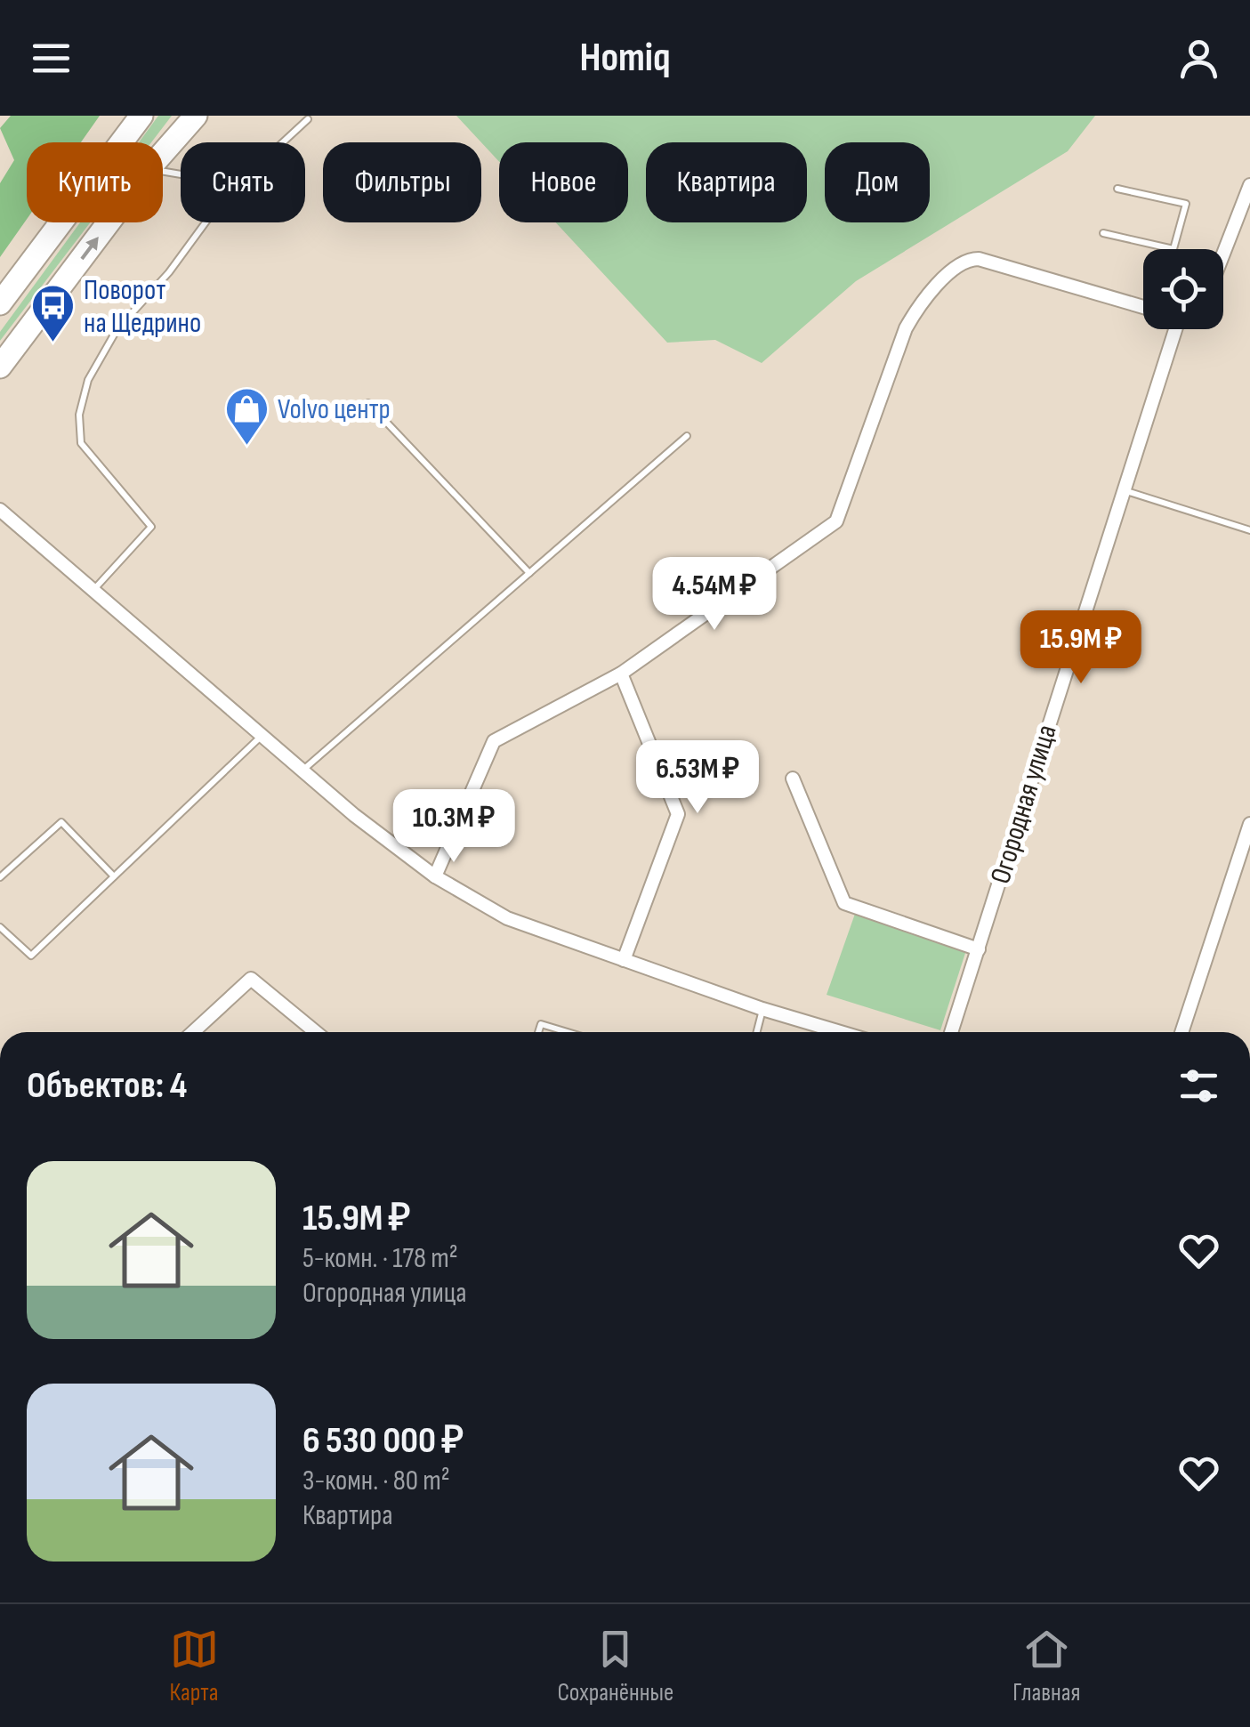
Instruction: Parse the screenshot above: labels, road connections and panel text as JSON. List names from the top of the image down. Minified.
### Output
{"streets":{"street":["Огородная улица"]},"places":{"bus stop":["Поворот на Щедрино"],"shop":["Volvo центр"]},"page":{"header":"Homiq","chip":["Купить","Снять","Фильтры","Новое","Квартира","Дом"],"price":["4.54M ₽","15.9M ₽","6.53M ₽","10.3M ₽"],"heading":"Объектов: 4","list":[{"name":"15.9M ₽","note":"5-комн. · 178 m² · Огородная улица"},{"name":"6 530 000 ₽","note":"3-комн. · 80 m² · Квартира"}],"tabs":["Карта","Сохранённые","Главная"]}}
